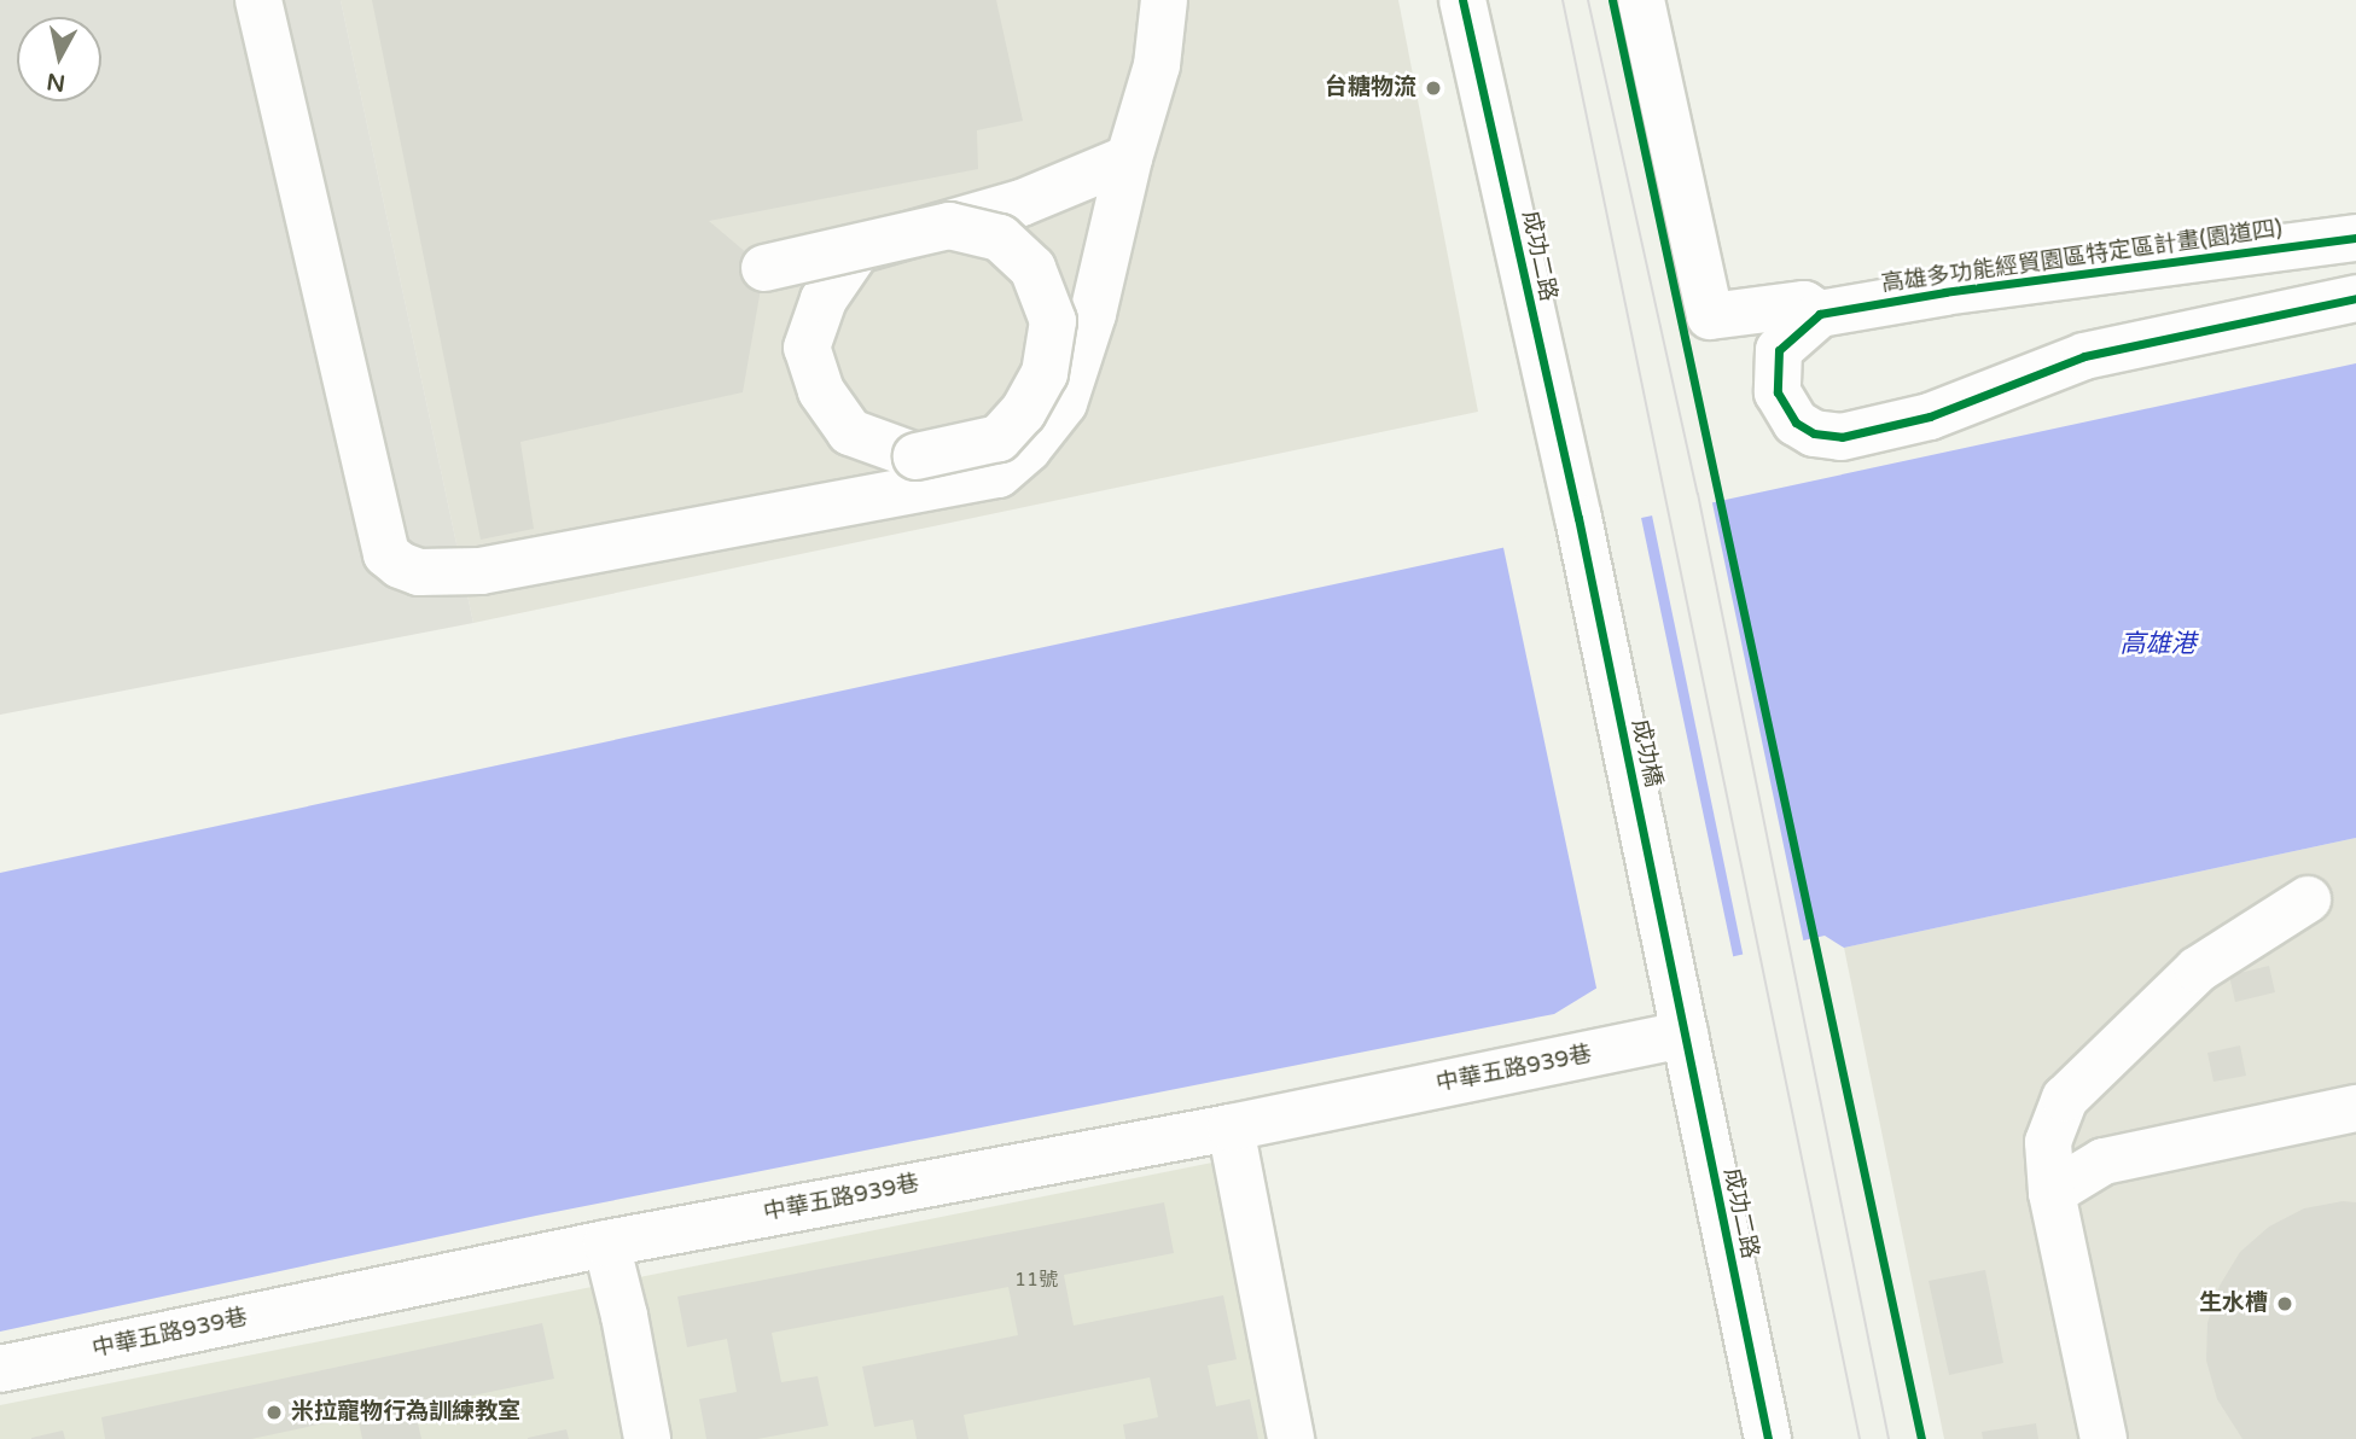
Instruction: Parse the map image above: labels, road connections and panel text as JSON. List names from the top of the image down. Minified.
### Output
{"streets":{"street":["成功二路","高雄多功能經貿園區特定區計畫(園道四)","成功橋","中華五路939巷"]},"crossings":[["成功二路","成功橋"],["成功二路","中華五路939巷"],["成功橋","中華五路939巷"]],"water":["高雄港"],"places":["台糖物流","生水槽","米拉寵物行為訓練教室"],"house_numbers":["11號"],"north":"bottom"}
